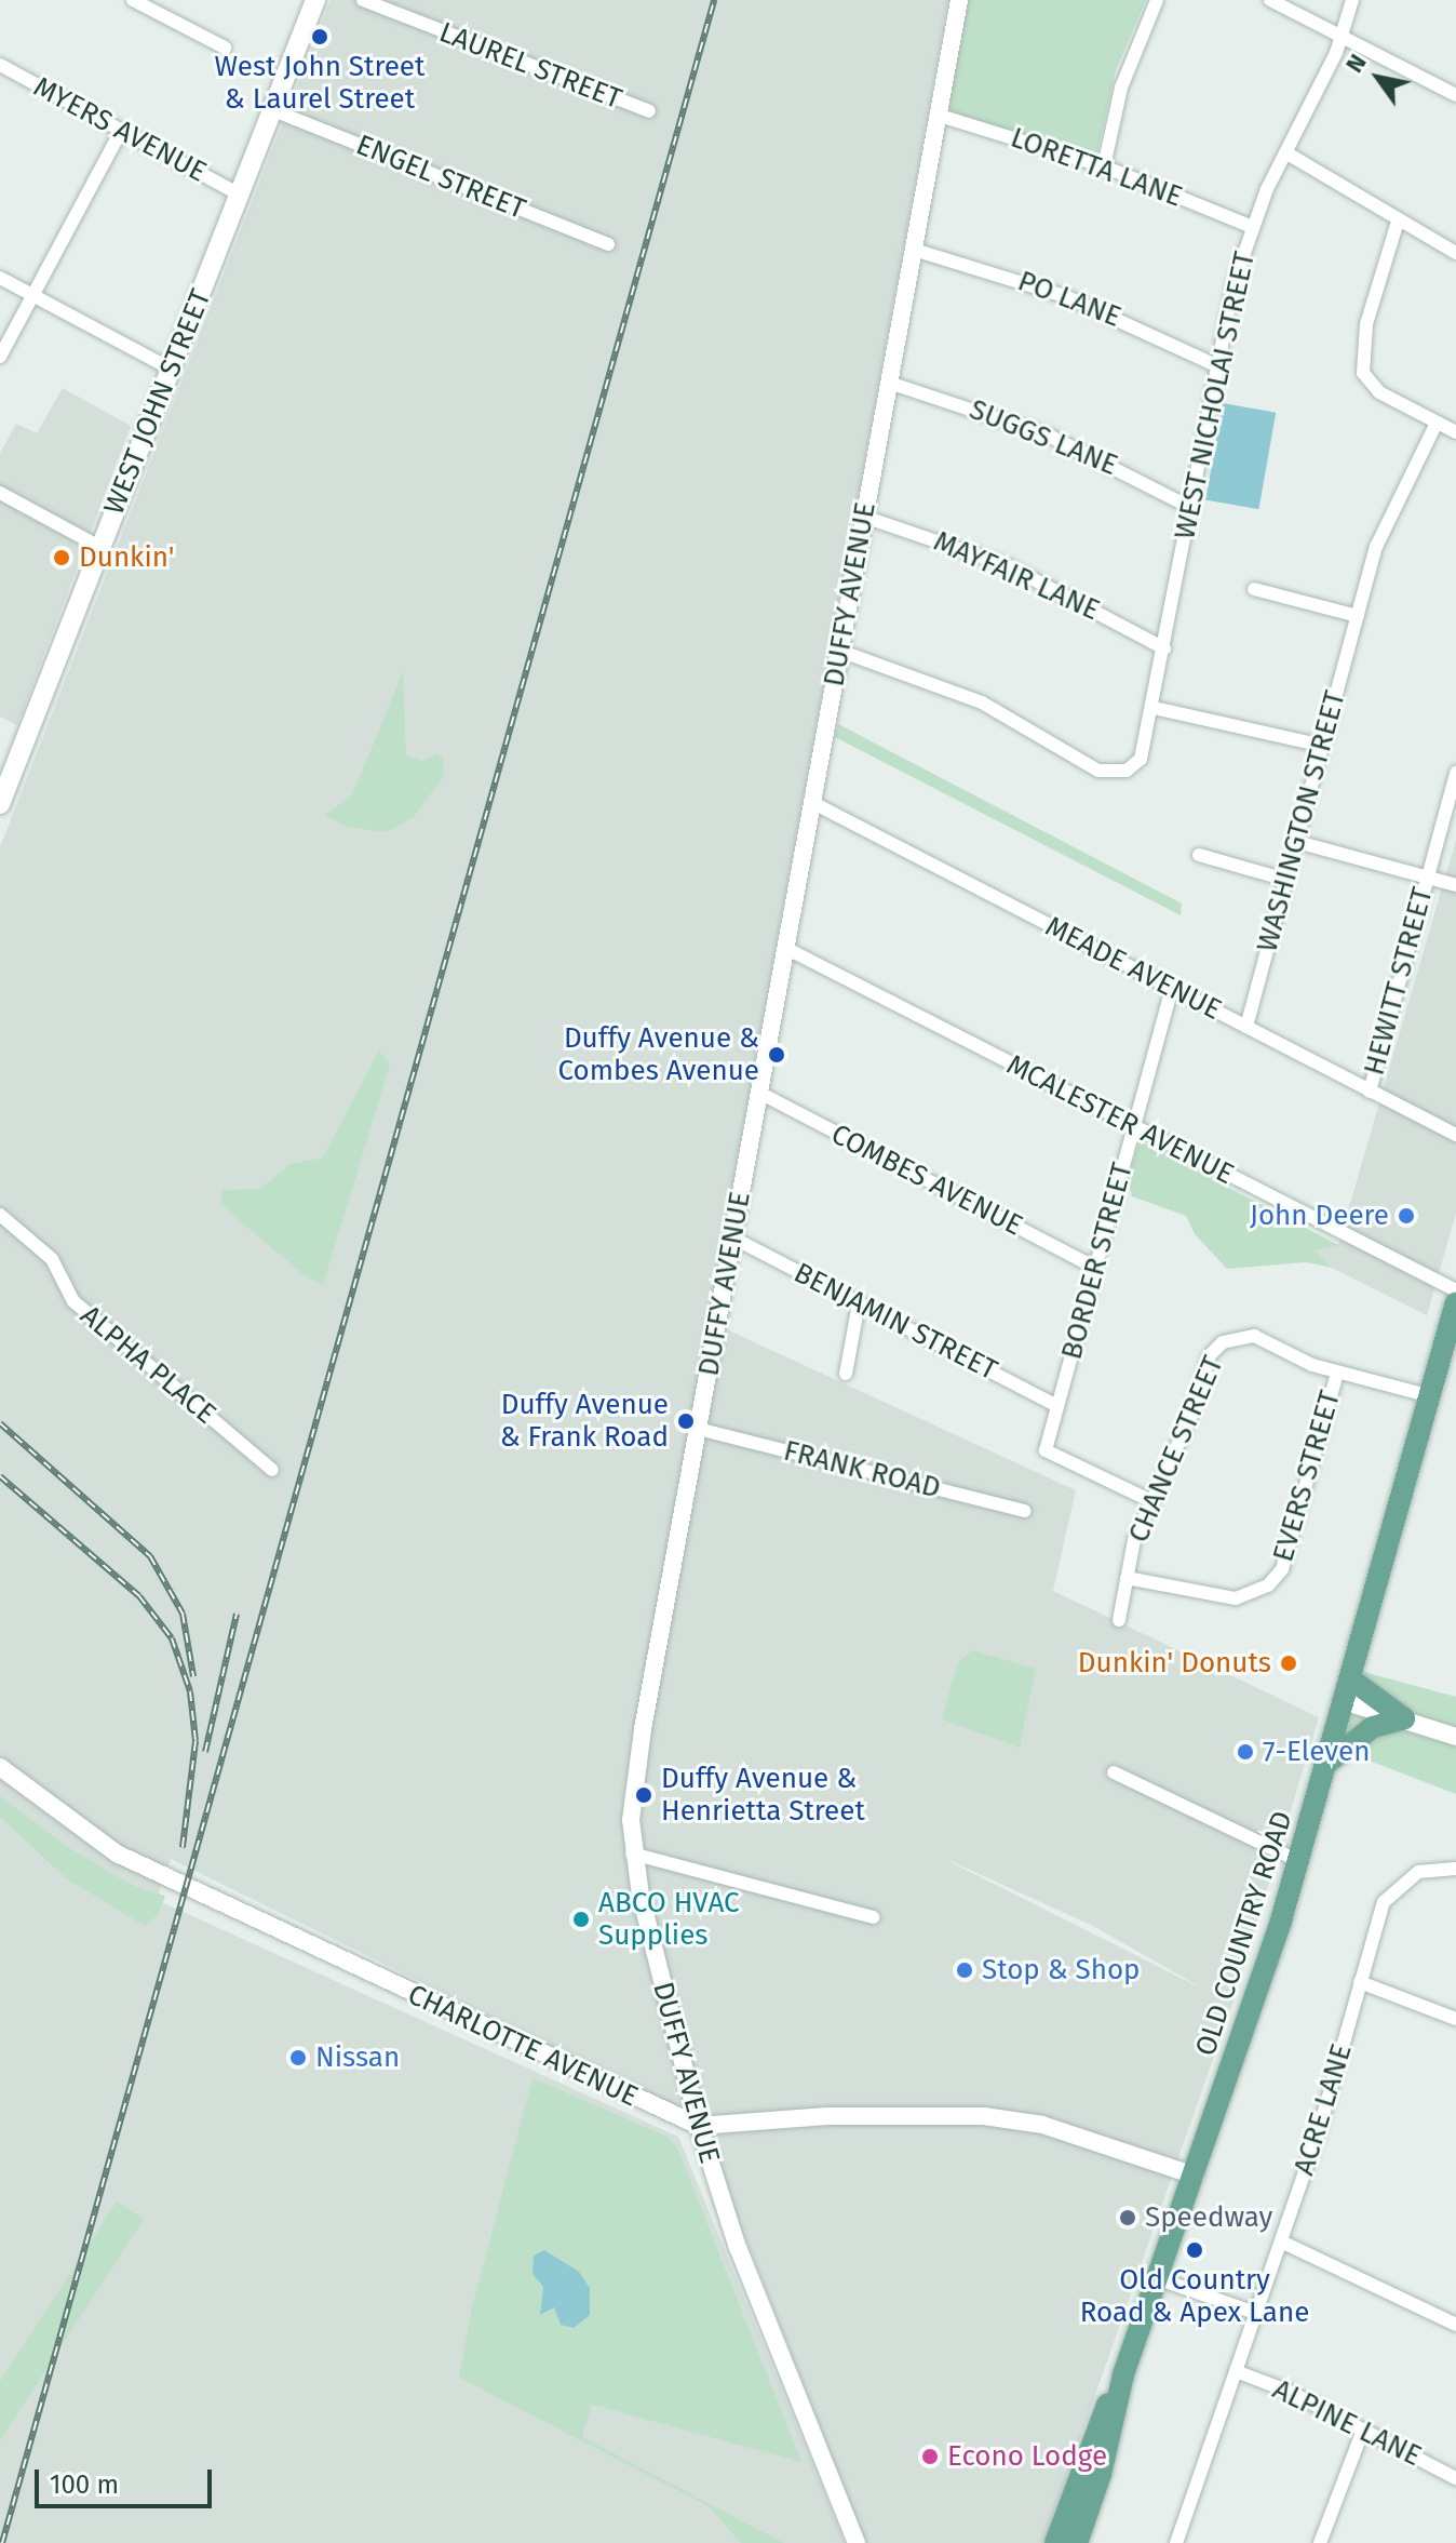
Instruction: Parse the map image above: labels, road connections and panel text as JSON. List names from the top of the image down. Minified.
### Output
{"streets":{"main road":["WEST JOHN STREET","OLD COUNTRY ROAD"],"street":["LAUREL STREET","MYERS AVENUE","LORETTA LANE","ENGEL STREET","PO LANE","WEST NICHOLAI STREET","SUGGS LANE","MAYFAIR LANE","DUFFY AVENUE","WASHINGTON STREET","MEADE AVENUE","HEWITT STREET","MCALESTER AVENUE","COMBES AVENUE","BORDER STREET","BENJAMIN STREET","ALPHA PLACE","CHANCE STREET","FRANK ROAD","EVERS STREET","CHARLOTTE AVENUE","ACRE LANE","ALPINE LANE"]},"crossings":[["MYERS AVENUE","WEST JOHN STREET"],["LORETTA LANE","WEST NICHOLAI STREET"],["LORETTA LANE","DUFFY AVENUE"],["ENGEL STREET","WEST JOHN STREET"],["PO LANE","WEST NICHOLAI STREET"],["PO LANE","DUFFY AVENUE"],["WEST NICHOLAI STREET","SUGGS LANE"],["WEST NICHOLAI STREET","MAYFAIR LANE"],["WEST NICHOLAI STREET","DUFFY AVENUE"],["SUGGS LANE","DUFFY AVENUE"],["MAYFAIR LANE","DUFFY AVENUE"],["DUFFY AVENUE","MEADE AVENUE"],["DUFFY AVENUE","MCALESTER AVENUE"],["DUFFY AVENUE","COMBES AVENUE"],["DUFFY AVENUE","BENJAMIN STREET"],["DUFFY AVENUE","FRANK ROAD"],["DUFFY AVENUE","CHARLOTTE AVENUE"],["WASHINGTON STREET","MEADE AVENUE"],["MEADE AVENUE","HEWITT STREET"],["MEADE AVENUE","BORDER STREET"],["MCALESTER AVENUE","BORDER STREET"],["COMBES AVENUE","BORDER STREET"],["BORDER STREET","BENJAMIN STREET"],["BORDER STREET","CHANCE STREET"],["CHANCE STREET","EVERS STREET"],["CHANCE STREET","OLD COUNTRY ROAD"],["OLD COUNTRY ROAD","CHARLOTTE AVENUE"],["ACRE LANE","ALPINE LANE"]],"places":["West John Street & Laurel Street","Dunkin'","Duffy Avenue & Combes Avenue","John Deere","Duffy Avenue & Frank Road","Dunkin' Donuts","7-Eleven","Duffy Avenue & Henrietta Street","ABCO HVAC Supplies","Stop & Shop","Nissan","Speedway","Old Country Road & Apex Lane","Econo Lodge"],"scale_bar":"100 m","north":"top left"}
